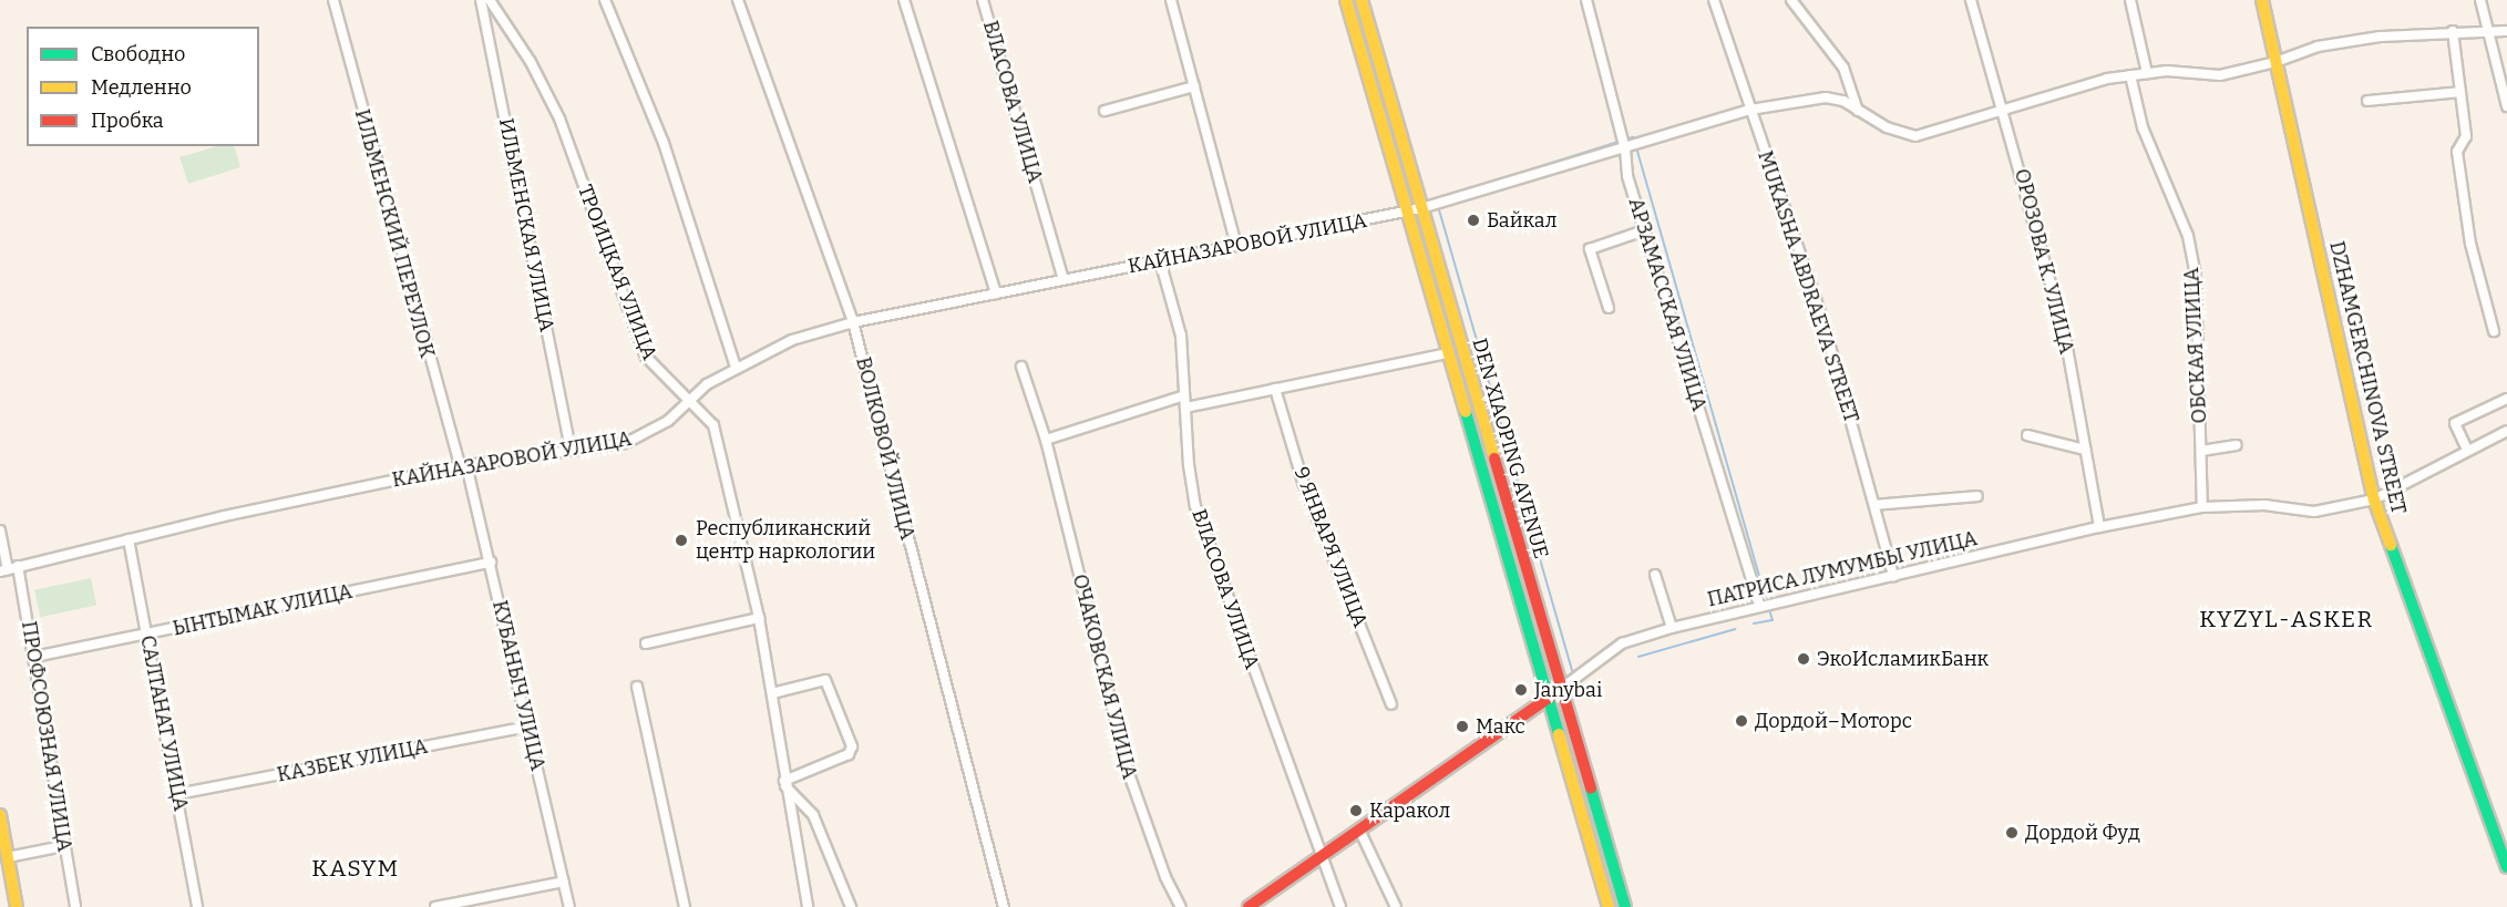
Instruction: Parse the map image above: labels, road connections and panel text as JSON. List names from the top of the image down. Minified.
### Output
{"streets":{"main road":["DZHAMGERCHINOVA STREET","DEN XIAOPING AVENUE","ПАТРИСА ЛУМУМБЫ УЛИЦА"],"street":["ВЛАСОВА УЛИЦА","ИЛЬМЕНСКАЯ УЛИЦА","ИЛЬМЕНСКИЙ ПЕРЕУЛОК","КАЙНАЗАРОВОЙ УЛИЦА","ОРОЗОВА К. УЛИЦА","ТРОИЦКАЯ УЛИЦА","MUKASHA ABDRAEVA STREET","АРЗАМАССКАЯ УЛИЦА","ОБСКАЯ УЛИЦА","ВОЛКОВОЙ УЛИЦА","9 ЯНВАРЯ УЛИЦА","ЫНТЫМАК УЛИЦА","ОЧАКОВСКАЯ УЛИЦА","КУБАНЫЧ УЛИЦА","САЛТАНАТ УЛИЦА","ПРОФСОЮЗНАЯ УЛИЦА","КАЗБЕК УЛИЦА"]},"crossings":[["ВЛАСОВА УЛИЦА","КАЙНАЗАРОВОЙ УЛИЦА"],["ВЛАСОВА УЛИЦА","ПАТРИСА ЛУМУМБЫ УЛИЦА"],["ИЛЬМЕНСКАЯ УЛИЦА","КАЙНАЗАРОВОЙ УЛИЦА"],["ИЛЬМЕНСКИЙ ПЕРЕУЛОК","КАЙНАЗАРОВОЙ УЛИЦА"],["ИЛЬМЕНСКИЙ ПЕРЕУЛОК","КУБАНЫЧ УЛИЦА"],["КАЙНАЗАРОВОЙ УЛИЦА","ОРОЗОВА К. УЛИЦА"],["КАЙНАЗАРОВОЙ УЛИЦА","ТРОИЦКАЯ УЛИЦА"],["КАЙНАЗАРОВОЙ УЛИЦА","MUKASHA ABDRAEVA STREET"],["КАЙНАЗАРОВОЙ УЛИЦА","АРЗАМАССКАЯ УЛИЦА"],["КАЙНАЗАРОВОЙ УЛИЦА","ОБСКАЯ УЛИЦА"],["КАЙНАЗАРОВОЙ УЛИЦА","DZHAMGERCHINOVA STREET"],["КАЙНАЗАРОВОЙ УЛИЦА","ВОЛКОВОЙ УЛИЦА"],["КАЙНАЗАРОВОЙ УЛИЦА","DEN XIAOPING AVENUE"],["КАЙНАЗАРОВОЙ УЛИЦА","КУБАНЫЧ УЛИЦА"],["КАЙНАЗАРОВОЙ УЛИЦА","САЛТАНАТ УЛИЦА"],["КАЙНАЗАРОВОЙ УЛИЦА","ПРОФСОЮЗНАЯ УЛИЦА"],["ОРОЗОВА К. УЛИЦА","ПАТРИСА ЛУМУМБЫ УЛИЦА"],["MUKASHA ABDRAEVA STREET","ПАТРИСА ЛУМУМБЫ УЛИЦА"],["АРЗАМАССКАЯ УЛИЦА","ПАТРИСА ЛУМУМБЫ УЛИЦА"],["ОБСКАЯ УЛИЦА","ПАТРИСА ЛУМУМБЫ УЛИЦА"],["DZHAMGERCHINOVA STREET","ПАТРИСА ЛУМУМБЫ УЛИЦА"],["DEN XIAOPING AVENUE","ПАТРИСА ЛУМУМБЫ УЛИЦА"],["ЫНТЫМАК УЛИЦА","КУБАНЫЧ УЛИЦА"],["ЫНТЫМАК УЛИЦА","САЛТАНАТ УЛИЦА"],["ЫНТЫМАК УЛИЦА","ПРОФСОЮЗНАЯ УЛИЦА"],["КУБАНЫЧ УЛИЦА","КАЗБЕК УЛИЦА"],["САЛТАНАТ УЛИЦА","КАЗБЕК УЛИЦА"]],"districts":["KYZYL-ASKER","KASYM"],"places":["Байкал","Республиканский центр наркологии","ЭкоИсламикБанк","Janybai","Дордой–Моторс","Макс","Каракол","Дордой Фуд"],"legend":["Свободно","Медленно","Пробка"]}
